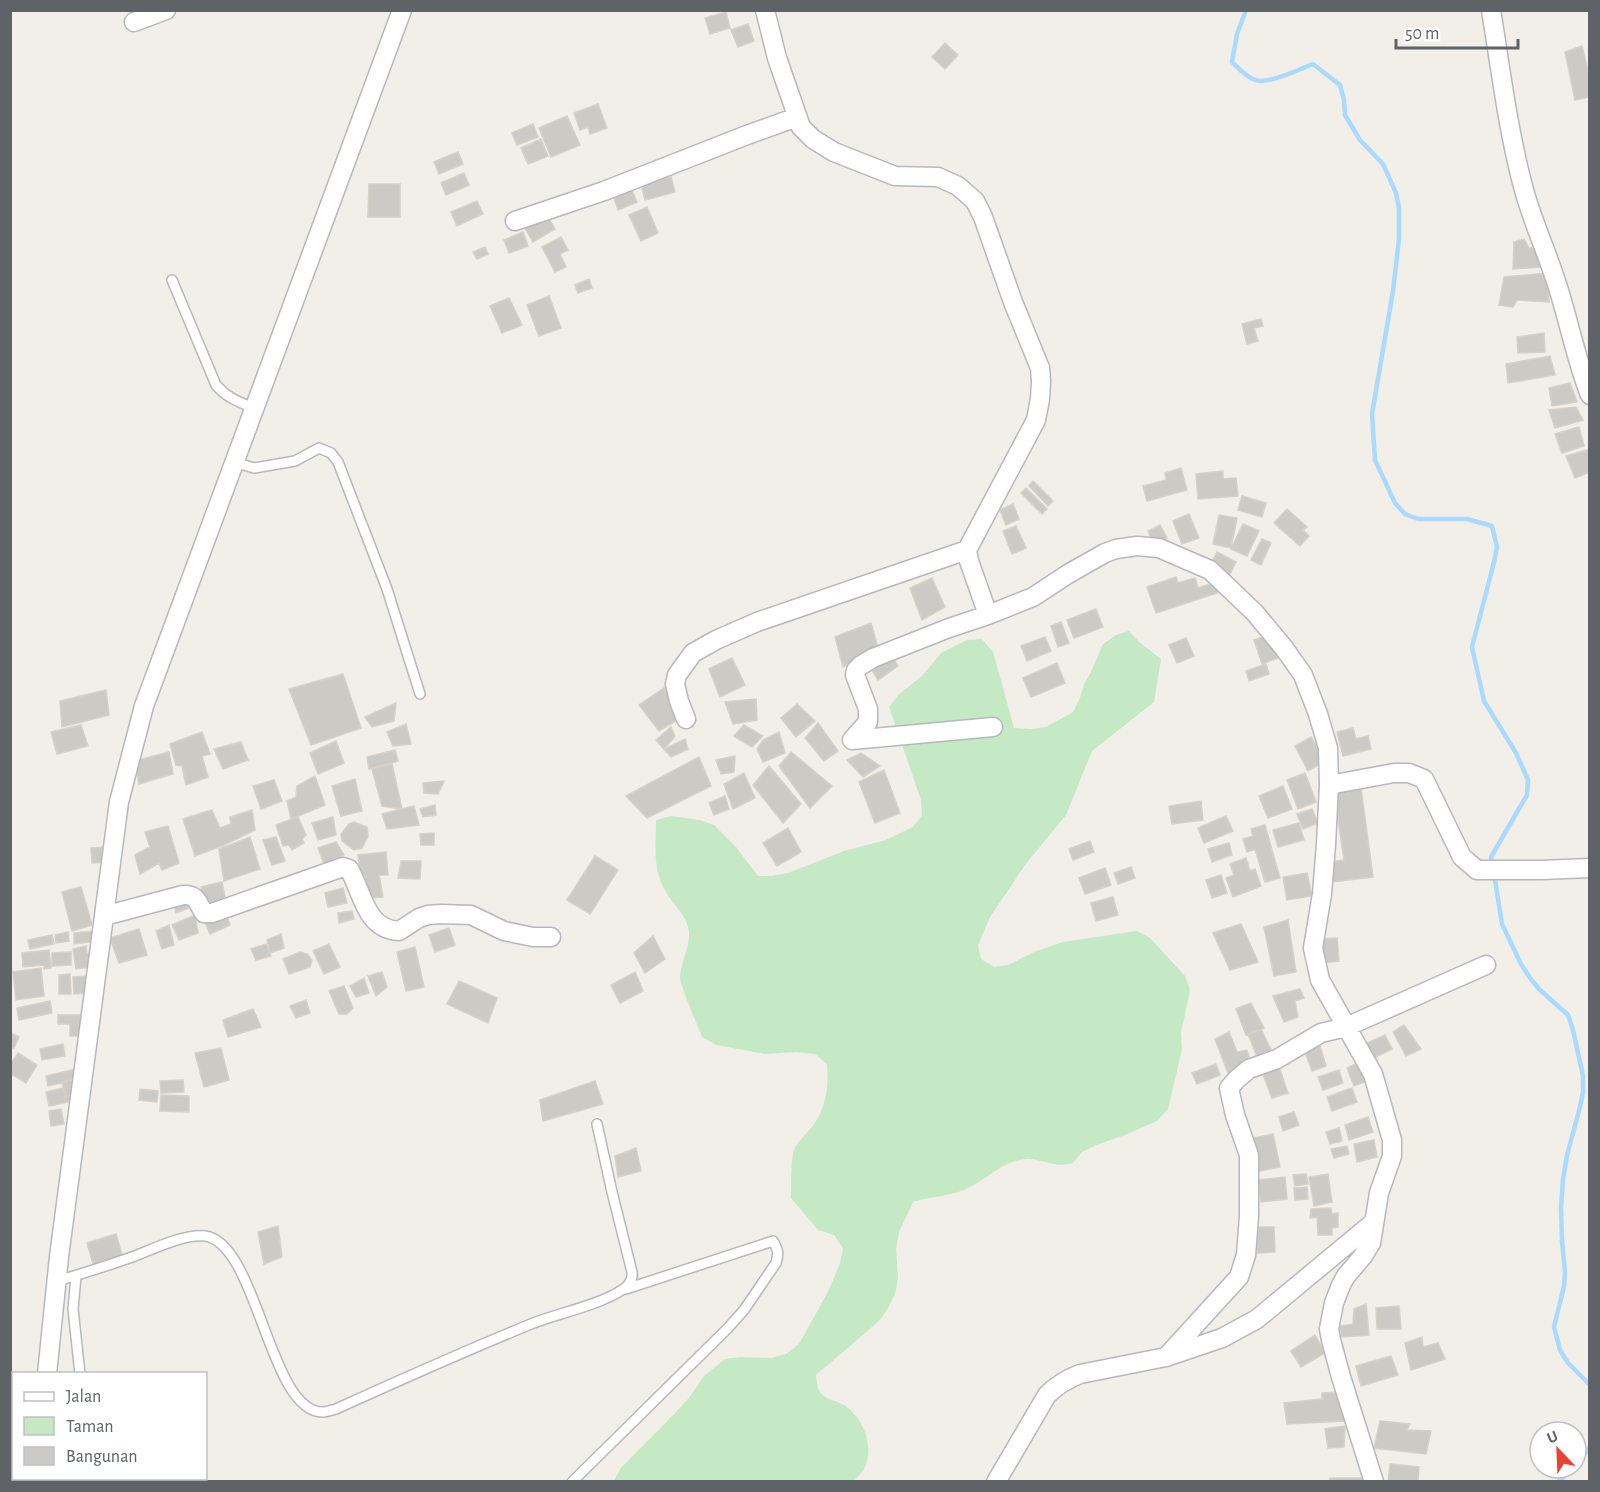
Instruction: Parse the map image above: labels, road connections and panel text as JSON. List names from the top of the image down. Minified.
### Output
{"legend":["Jalan","Taman","Bangunan"],"scale_bar":"50 m","north":"top left"}
